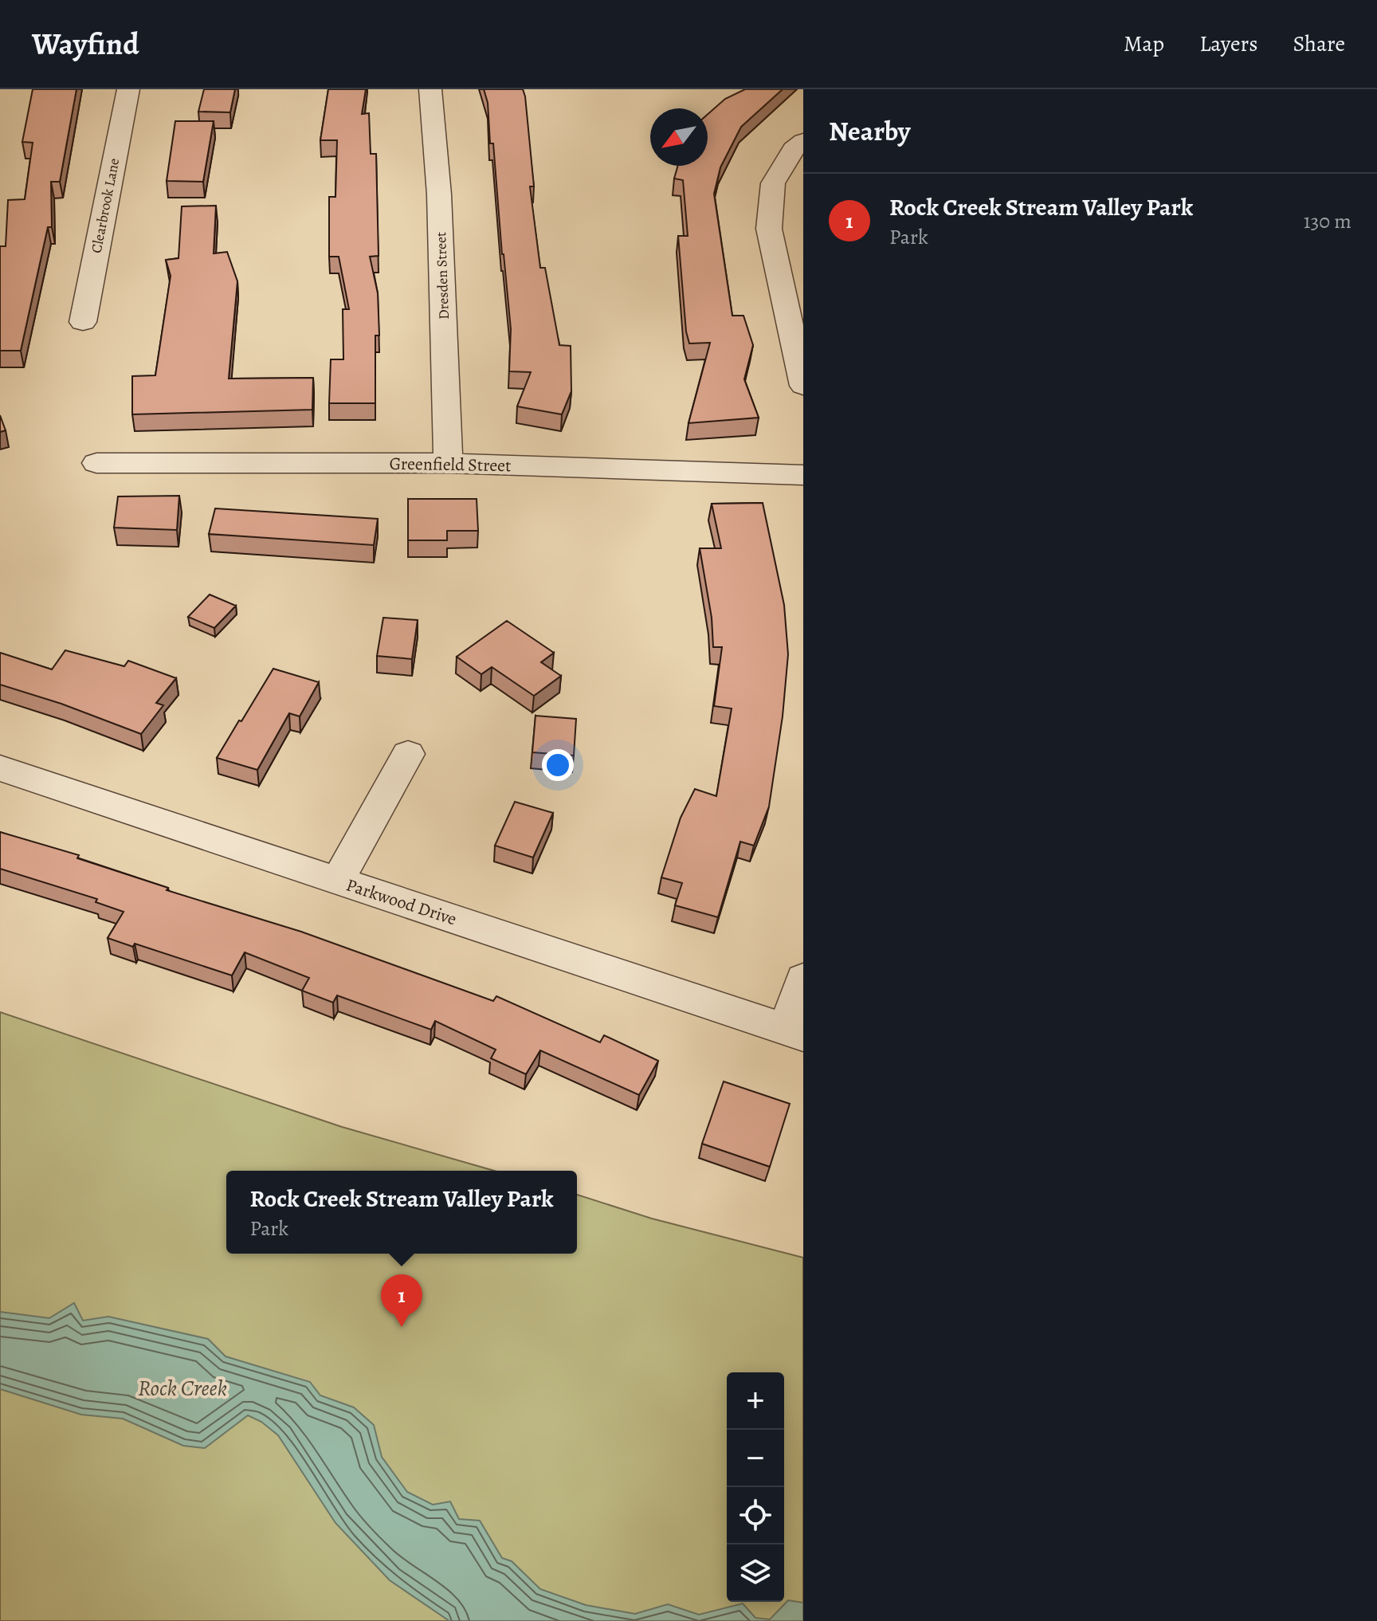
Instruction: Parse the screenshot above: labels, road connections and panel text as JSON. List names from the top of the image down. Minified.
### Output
{"streets":{"street":["Clearbrook Lane","Dresden Street","Greenfield Street","Parkwood Drive"]},"crossings":[["Dresden Street","Greenfield Street"]],"water":["Rock Creek"],"north":"bottom left","page":{"header":"Wayfind","nav":["Map","Layers","Share"],"heading":"Nearby","list":[{"mark":"1","name":"Rock Creek Stream Valley Park","note":"Park","value":"130 m"}],"popup":["Rock Creek Stream Valley Park","Park"],"pins":"1","map_buttons":["+","−"]}}
